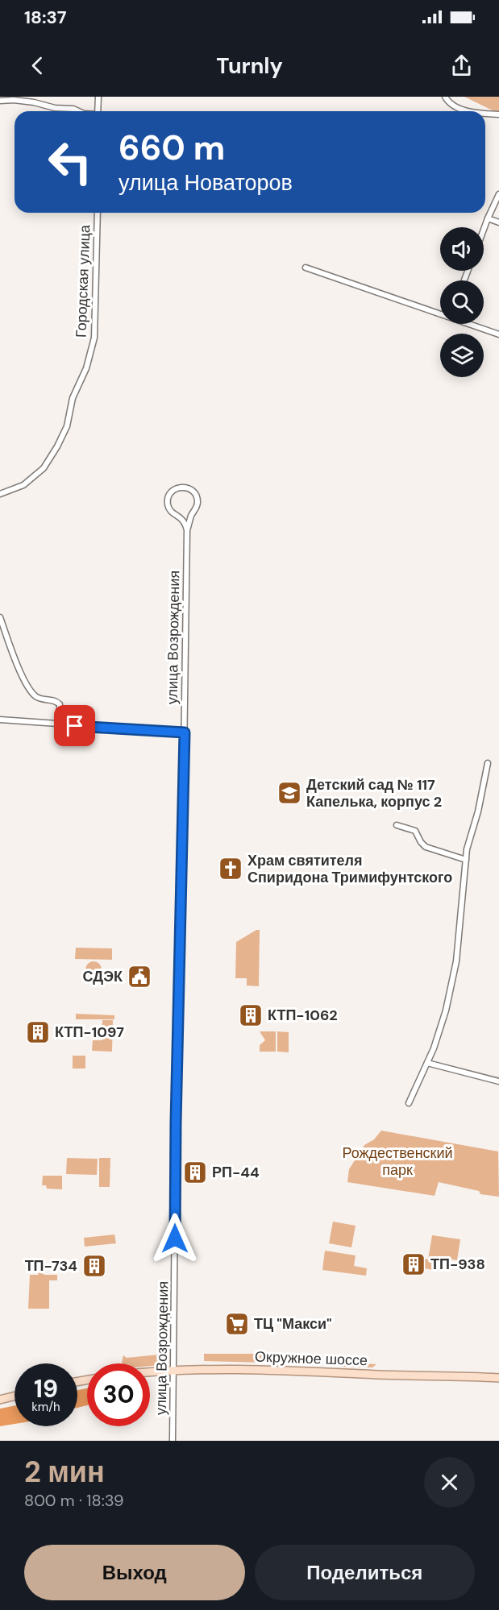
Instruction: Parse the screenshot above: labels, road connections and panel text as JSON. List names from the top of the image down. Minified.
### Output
{"streets":{"main road":["Окружное шоссе"],"street":["Городская улица","улица Возрождения"]},"crossings":[["улица Возрождения","Окружное шоссе"]],"parks":["Рождественский парк"],"places":{"school or university":["Детский сад № 117 Капелька, корпус 2"],"church":["Храм святителя Спиридона Тримифунтского"],"public building":["СДЭК"],"building":["КТП-1062","КТП-1097","РП-44","ТП-938","ТП-734"],"supermarket":["ТЦ \"Макси\""]},"page":{"status":"18:37","header":"Turnly","turn":["660 m","улица Новаторов"],"speed":"19 km/h","limit":"30","heading":["2 мин","800 m · 18:39"],"buttons":["Выход","Поделиться"]}}
